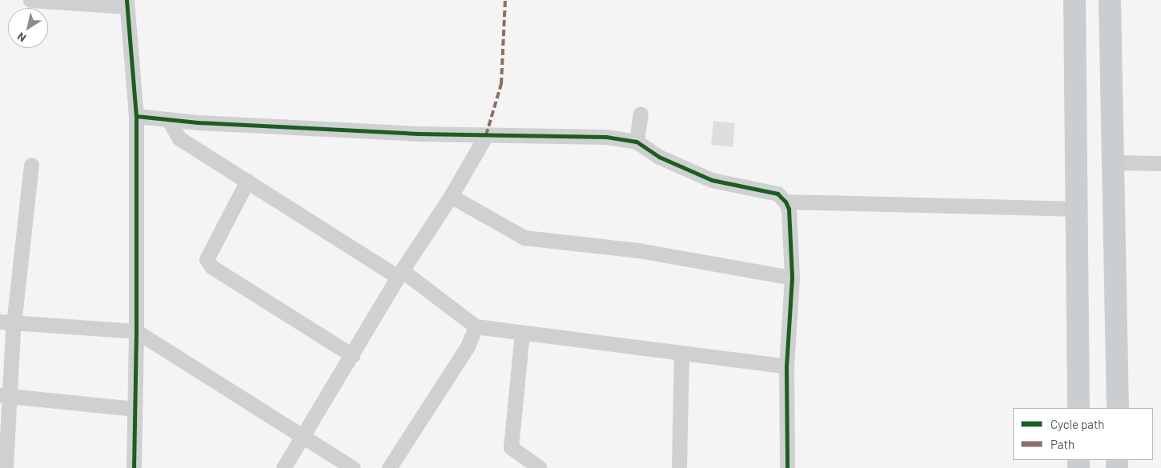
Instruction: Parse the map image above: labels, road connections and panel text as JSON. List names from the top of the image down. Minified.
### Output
{"legend":["Cycle path","Path"],"north":"bottom left"}
